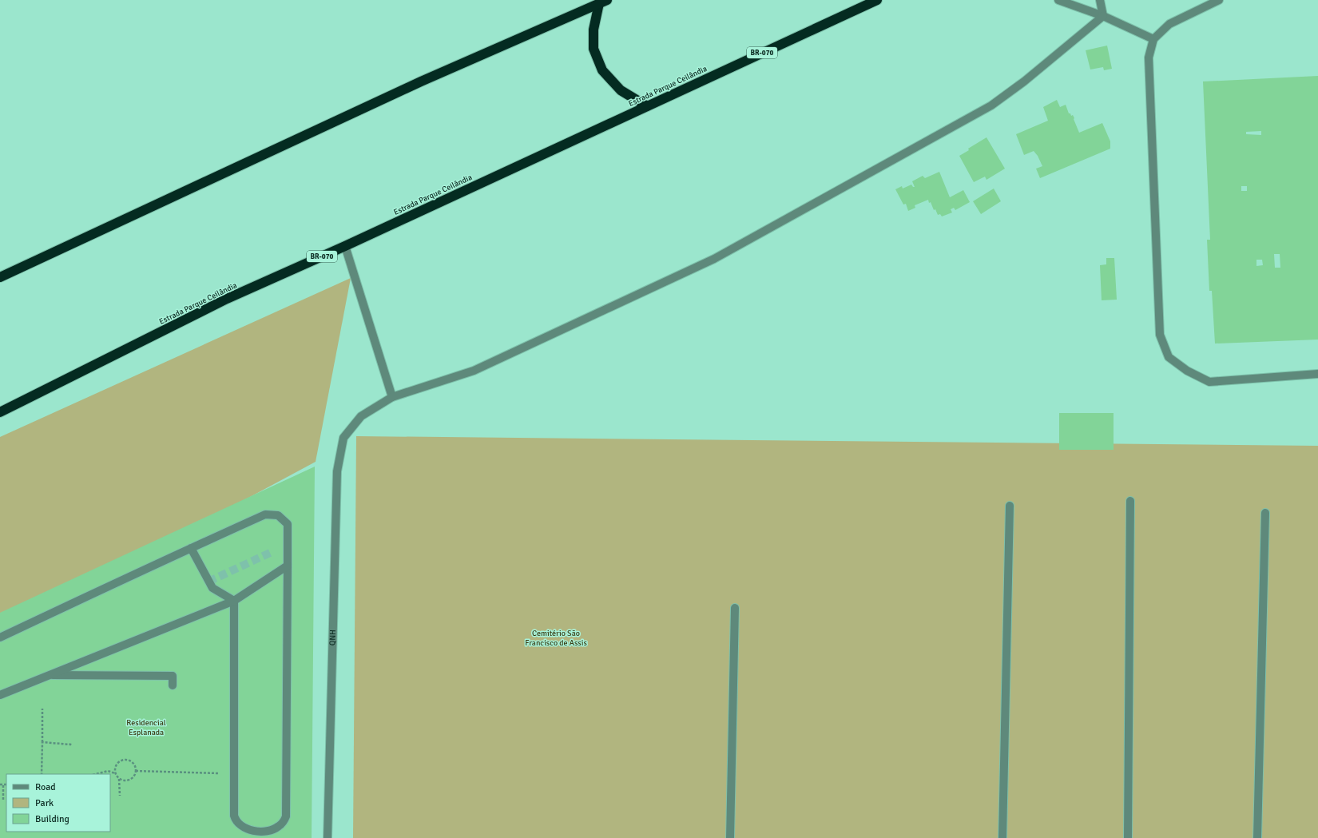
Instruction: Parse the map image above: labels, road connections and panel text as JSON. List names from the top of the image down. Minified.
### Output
{"streets":{"highway":["BR-070","Estrada Parque Ceilândia"],"street":["QNH"]},"parks":["Cemitério São Francisco de Assis","Residencial Esplanada"],"legend":["Road","Park","Building"]}
